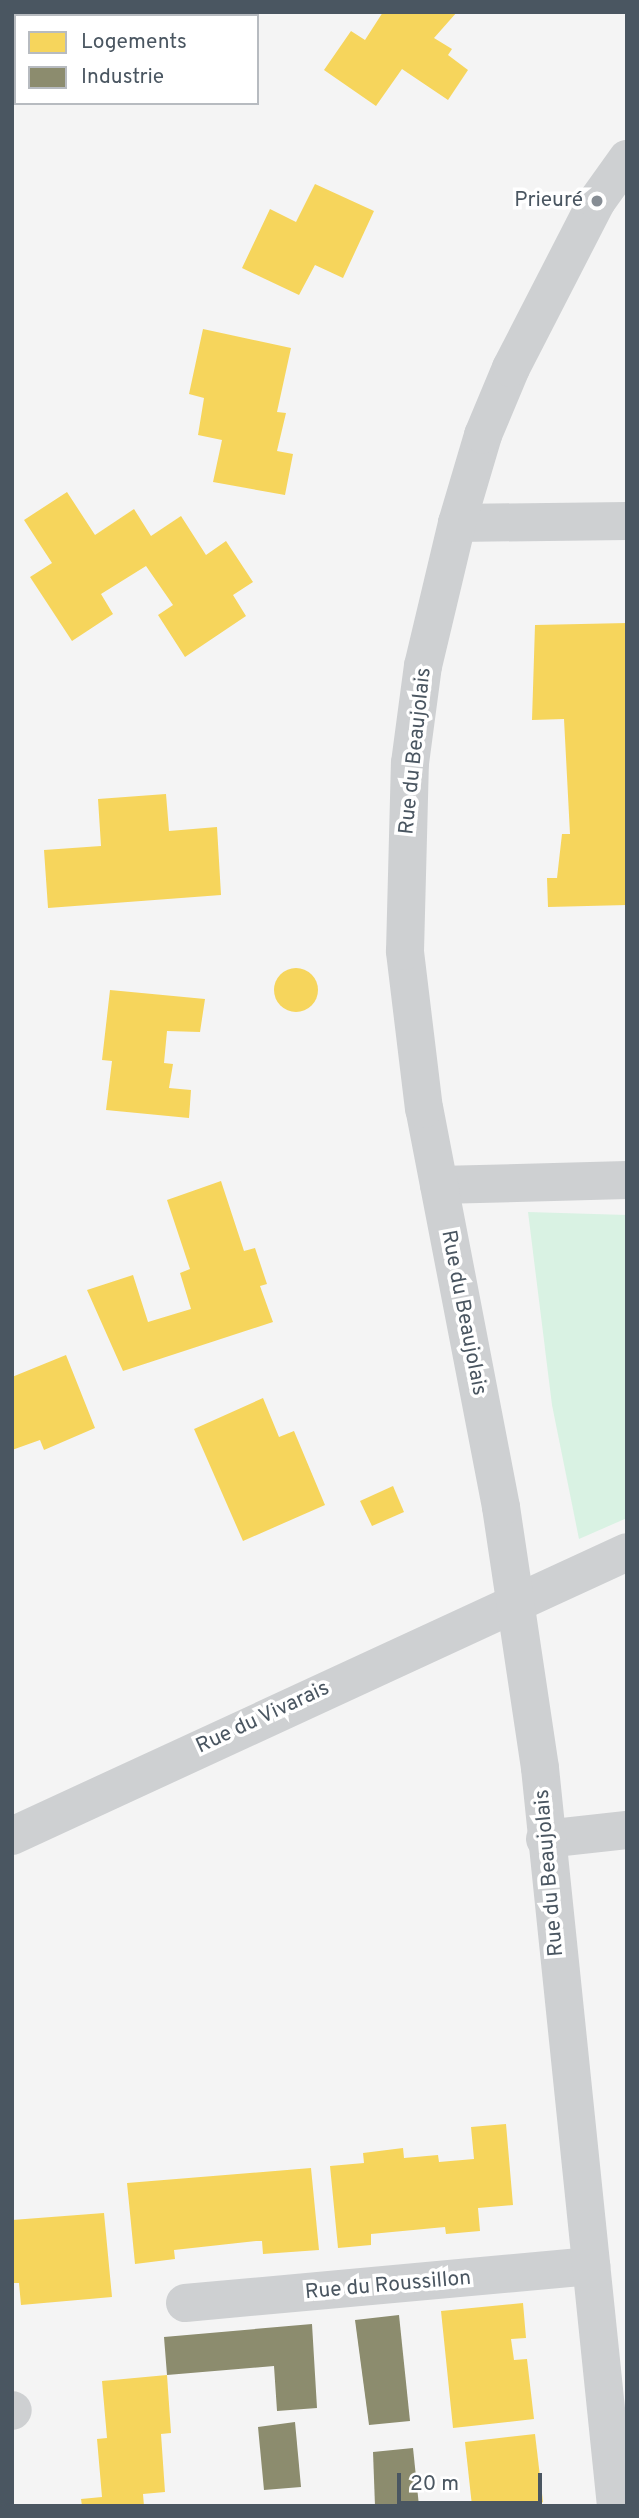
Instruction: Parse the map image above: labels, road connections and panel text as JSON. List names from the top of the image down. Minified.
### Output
{"streets":{"street":["Rue du Beaujolais","Rue du Vivarais","Rue du Roussillon"]},"crossings":[["Rue du Beaujolais","Rue du Vivarais"],["Rue du Beaujolais","Rue du Roussillon"]],"places":["Prieuré"],"legend":["Logements","Industrie"],"scale_bar":"20 m"}
